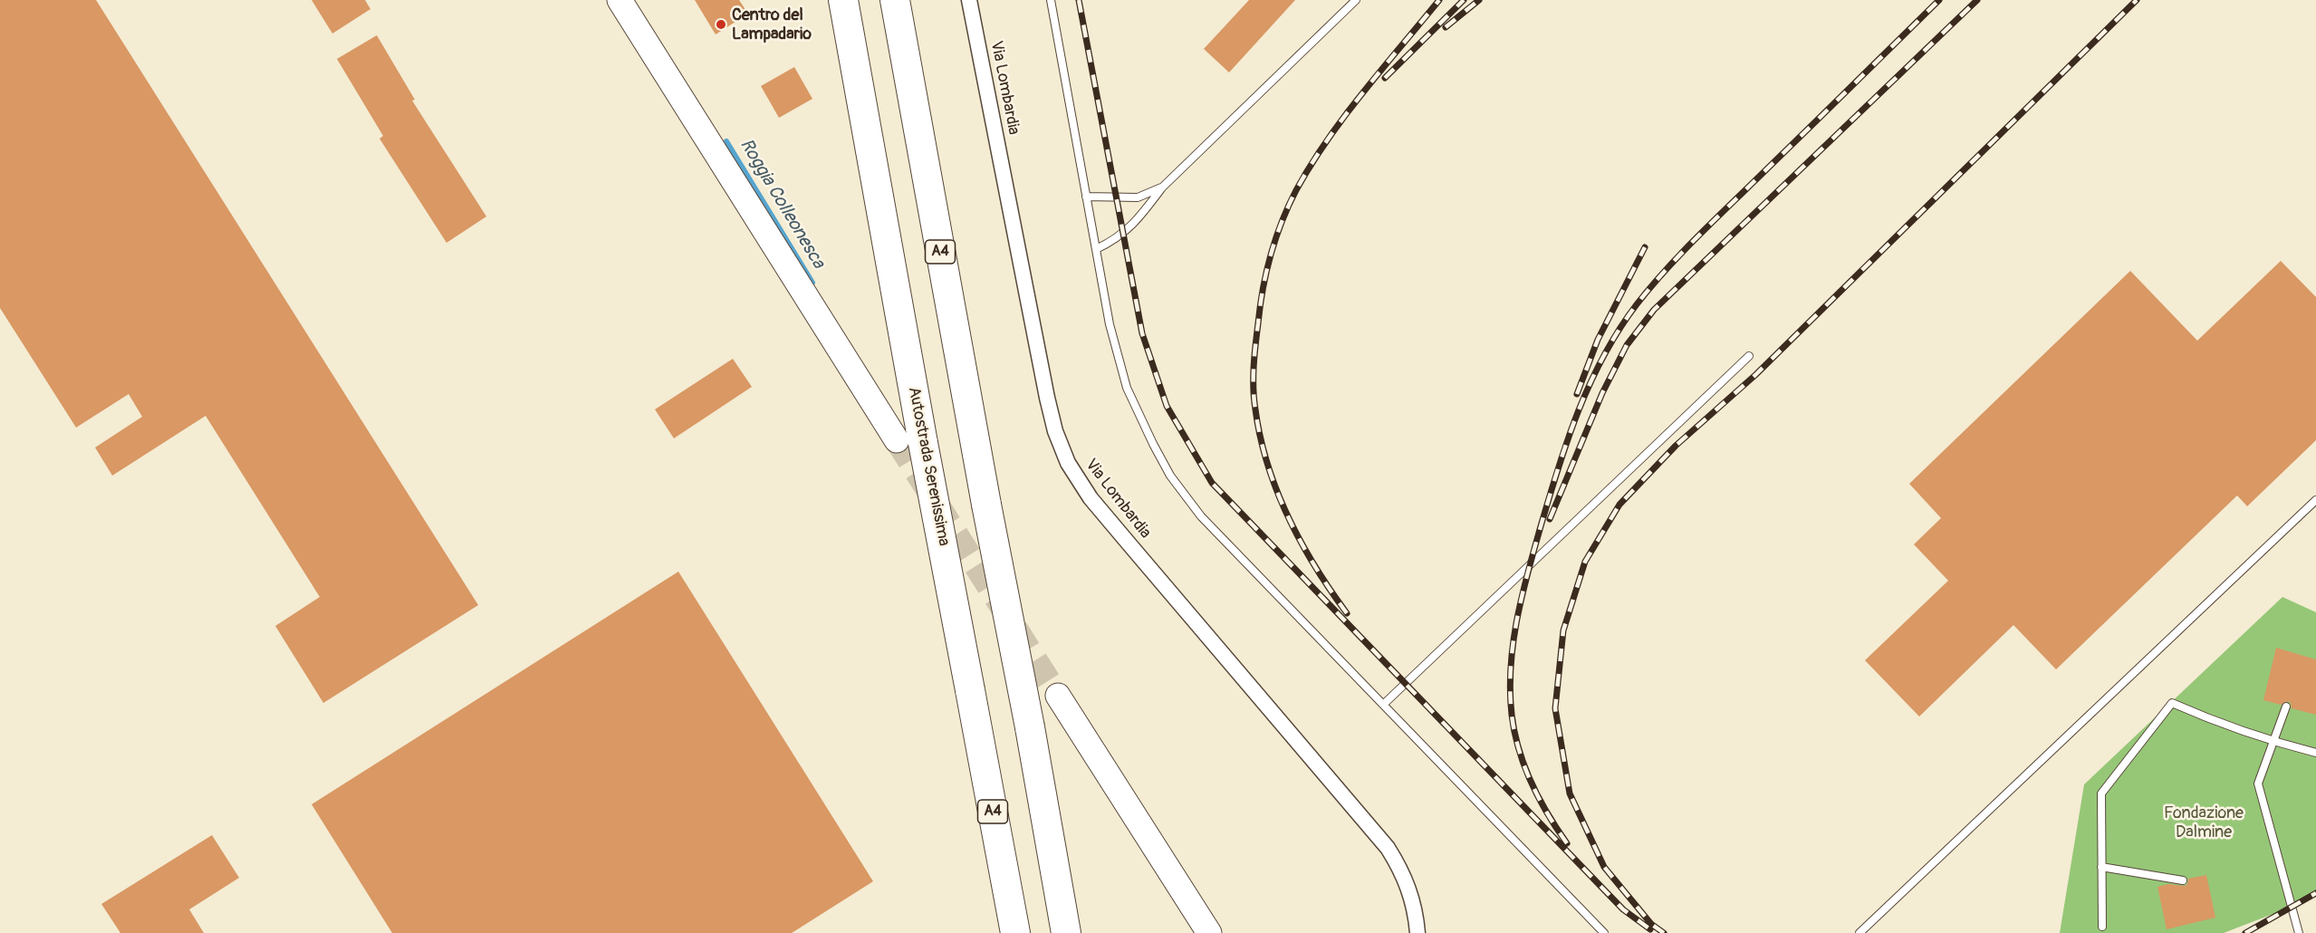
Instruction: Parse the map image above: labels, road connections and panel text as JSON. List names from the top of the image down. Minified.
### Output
{"streets":{"highway":["A4","Autostrada Serenissima"],"street":["Via Lombardia"]},"water":["Roggia Colleonesca"],"parks":["Fondazione Dalmine"],"places":["Centro del Lampadario"]}
